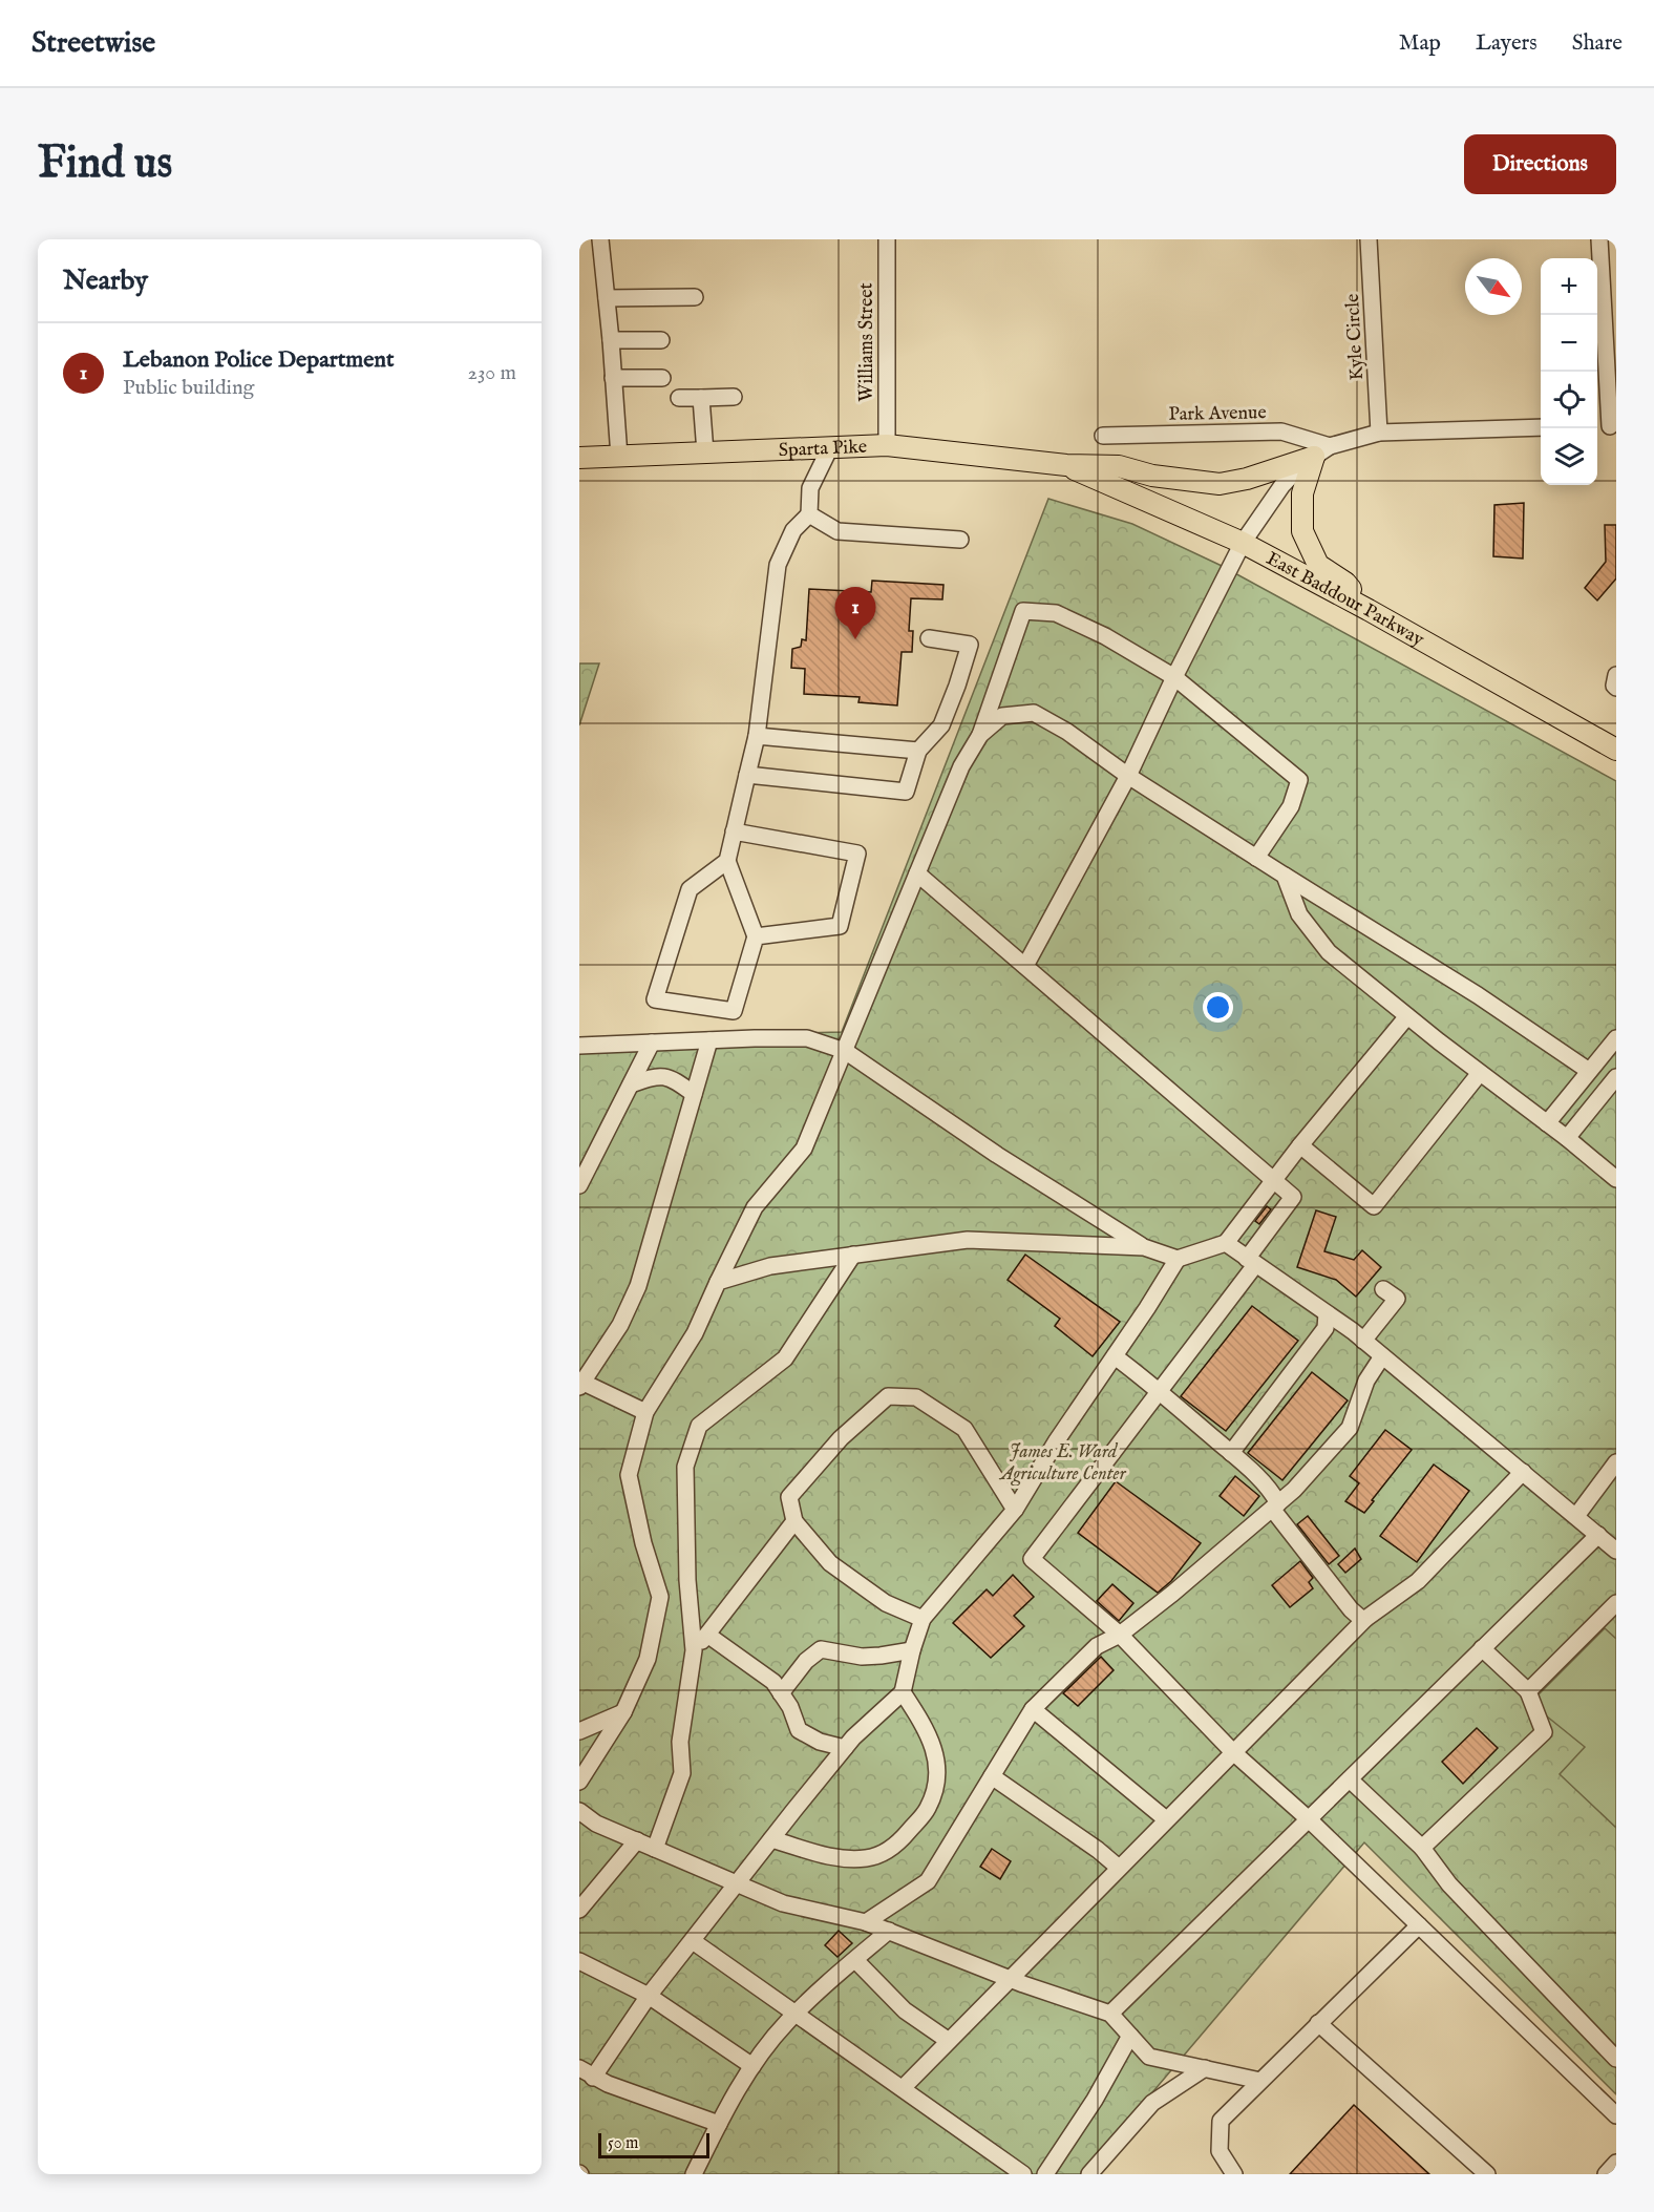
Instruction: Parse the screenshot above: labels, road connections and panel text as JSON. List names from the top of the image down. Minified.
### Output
{"streets":{"main road":["Sparta Pike","East Baddour Parkway"],"street":["Kyle Circle","Williams Street","Park Avenue"]},"crossings":[["Williams Street","Sparta Pike"],["Sparta Pike","East Baddour Parkway"]],"parks":["James E. Ward Agriculture Center"],"scale_bar":"50 m","north":"bottom right","page":{"header":"Streetwise","nav":["Map","Layers","Share"],"buttons":"Directions","title":"Find us","heading":"Nearby","map_buttons":["+","−"],"list":[{"mark":"1","name":"Lebanon Police Department","note":"Public building","value":"230 m"}],"pins":"1","scale":"50 m"}}
